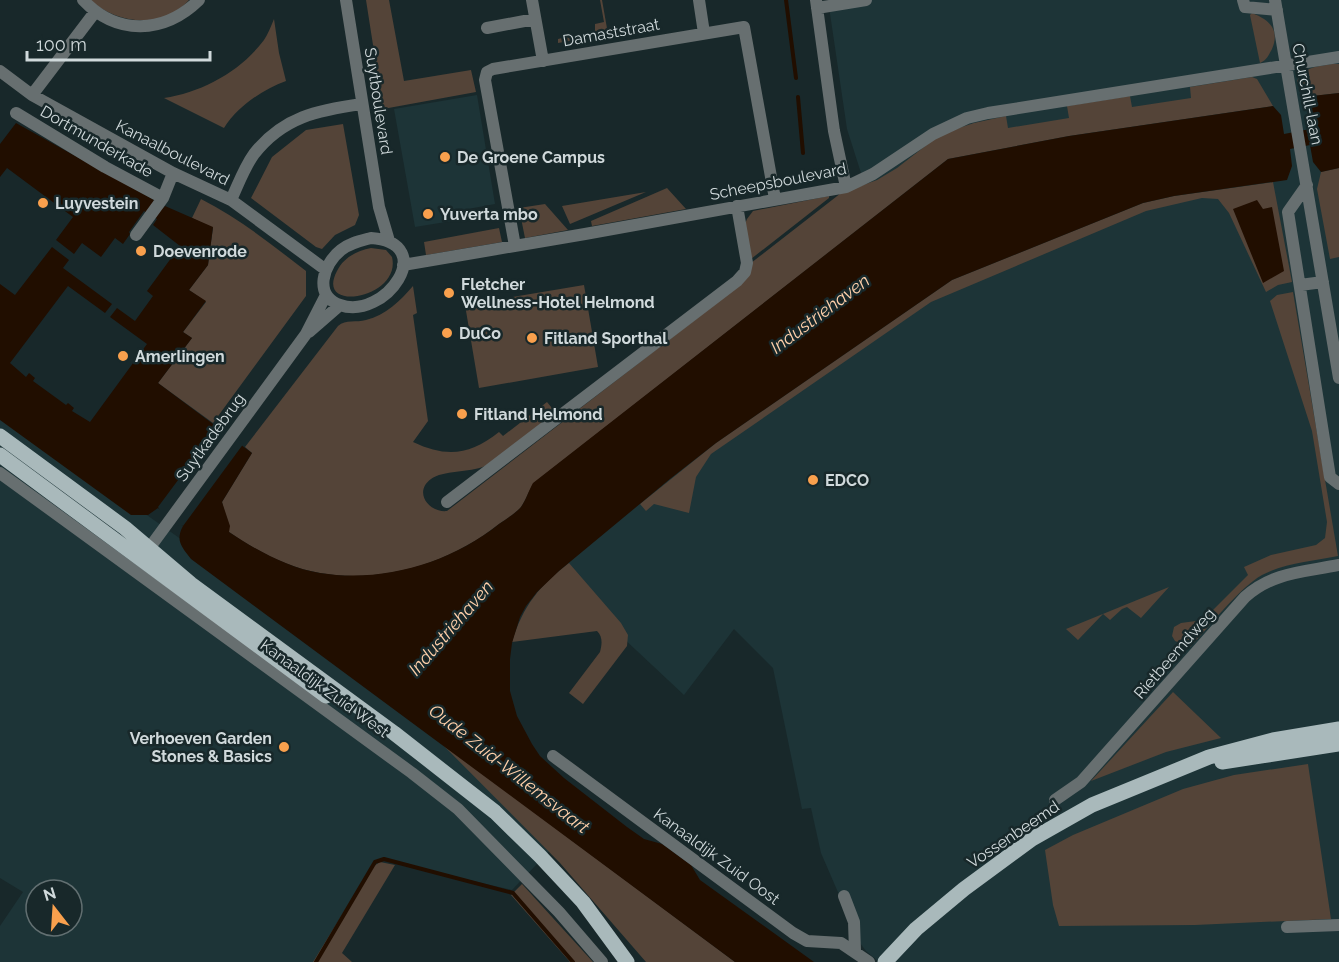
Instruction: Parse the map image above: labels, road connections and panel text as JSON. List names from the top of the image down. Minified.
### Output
{"streets":{"main road":["Kanaaldijk Zuid West","Vossenbeemd"],"street":["Damaststraat","Churchill-laan","Suytboulevard","Dortmunderkade","Kanaalboulevard","Scheepsboulevard","Suytkadebrug","Rietbeemdweg","Kanaaldijk Zuid Oost"]},"crossings":[["Damaststraat","Scheepsboulevard"],["Churchill-laan","Scheepsboulevard"],["Suytboulevard","Kanaalboulevard"],["Suytboulevard","Scheepsboulevard"],["Suytboulevard","Suytkadebrug"],["Dortmunderkade","Kanaalboulevard"],["Kanaalboulevard","Scheepsboulevard"],["Kanaalboulevard","Suytkadebrug"],["Scheepsboulevard","Suytkadebrug"],["Suytkadebrug","Kanaaldijk Zuid West"]],"water":["Industriehaven","Oude Zuid-Willemsvaart"],"places":["De Groene Campus","Luyvestein","Yuverta mbo","Doevenrode","Fletcher Wellness-Hotel Helmond","DuCo","Fitland Sporthal","Amerlingen","Fitland Helmond","EDCO","Verhoeven Garden Stones & Basics"],"scale_bar":"100 m","north":"top"}
